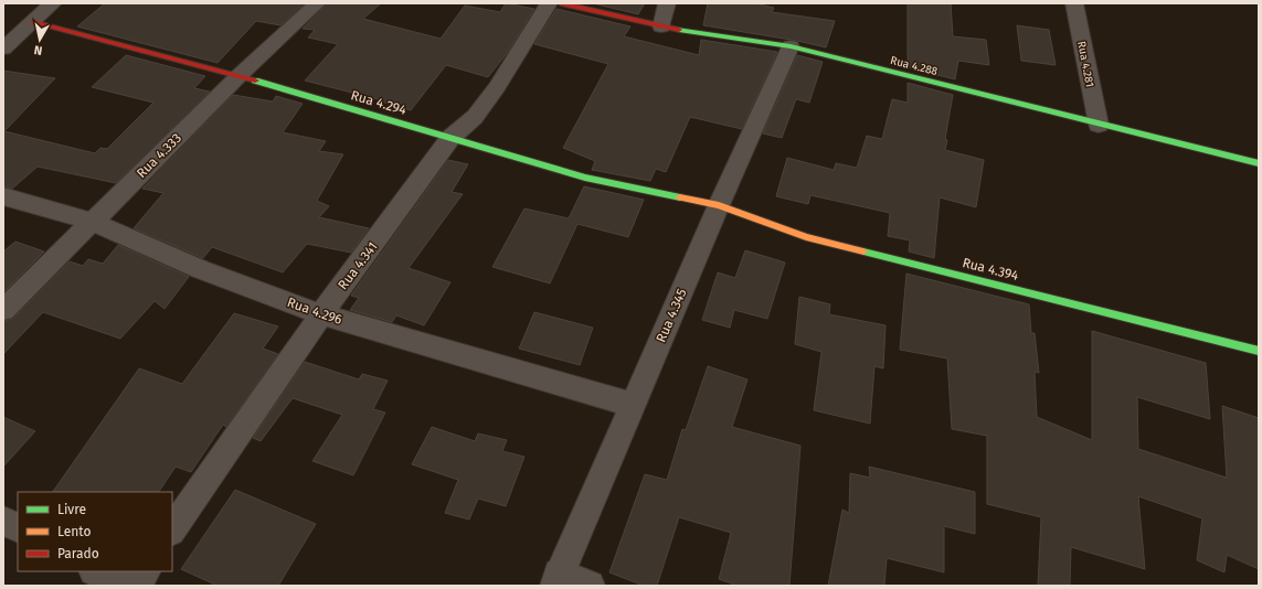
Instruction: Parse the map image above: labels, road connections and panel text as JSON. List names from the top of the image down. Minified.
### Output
{"streets":{"street":["Rua 4.281","Rua 4.288","Rua 4.294","Rua 4.333","Rua 4.341","Rua 4.394","Rua 4.296","Rua 4.345"]},"crossings":[["Rua 4.281","Rua 4.288"],["Rua 4.288","Rua 4.345"],["Rua 4.294","Rua 4.333"],["Rua 4.294","Rua 4.341"],["Rua 4.294","Rua 4.394"],["Rua 4.294","Rua 4.345"],["Rua 4.333","Rua 4.296"],["Rua 4.341","Rua 4.296"],["Rua 4.394","Rua 4.345"],["Rua 4.296","Rua 4.345"]],"legend":["Livre","Lento","Parado"],"north":"bottom"}
